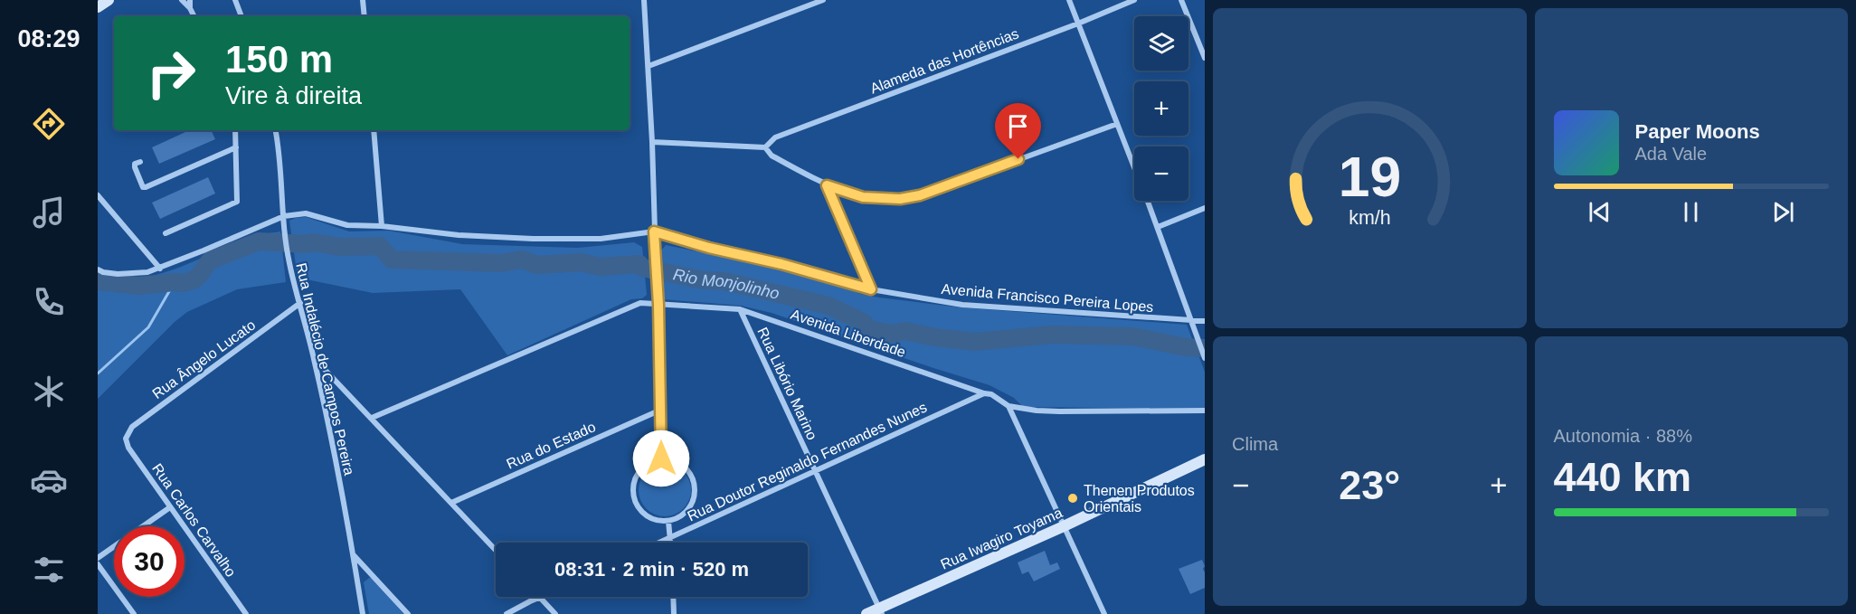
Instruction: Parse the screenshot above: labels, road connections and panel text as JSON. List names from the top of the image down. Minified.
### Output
{"streets":{"street":["Alameda das Hortências","Avenida Francisco Pereira Lopes","Avenida Liberdade","Rua Ângelo Lucato","Rua Indalécio de Campos Pereira","Rua Libório Marino","Rua do Estado","Rua Doutor Reginaldo Fernandes Nunes","Rua Carlos Carvalho","Rua Iwagiro Toyama"]},"crossings":[["Avenida Francisco Pereira Lopes","Rua Indalécio de Campos Pereira"],["Avenida Liberdade","Rua Libório Marino"],["Avenida Liberdade","Rua Doutor Reginaldo Fernandes Nunes"],["Rua Ângelo Lucato","Rua Indalécio de Campos Pereira"],["Rua Ângelo Lucato","Rua Carlos Carvalho"],["Rua Libório Marino","Rua Doutor Reginaldo Fernandes Nunes"],["Rua Libório Marino","Rua Iwagiro Toyama"]],"water":["Rio Monjolinho"],"places":["Thenen Produtos Orientais"],"page":{"tabs":"08:29","map_buttons":["+","−"],"turn":["150 m","Vire à direita"],"song":["Paper Moons","Ada Vale"],"tile":["Clima",["Autonomia · 88%","440 km"]],"heat":["−","23°","+"],"limit":"30","trip":"08:31 · 2 min · 520 m","gauge":["19","km/h"]}}
